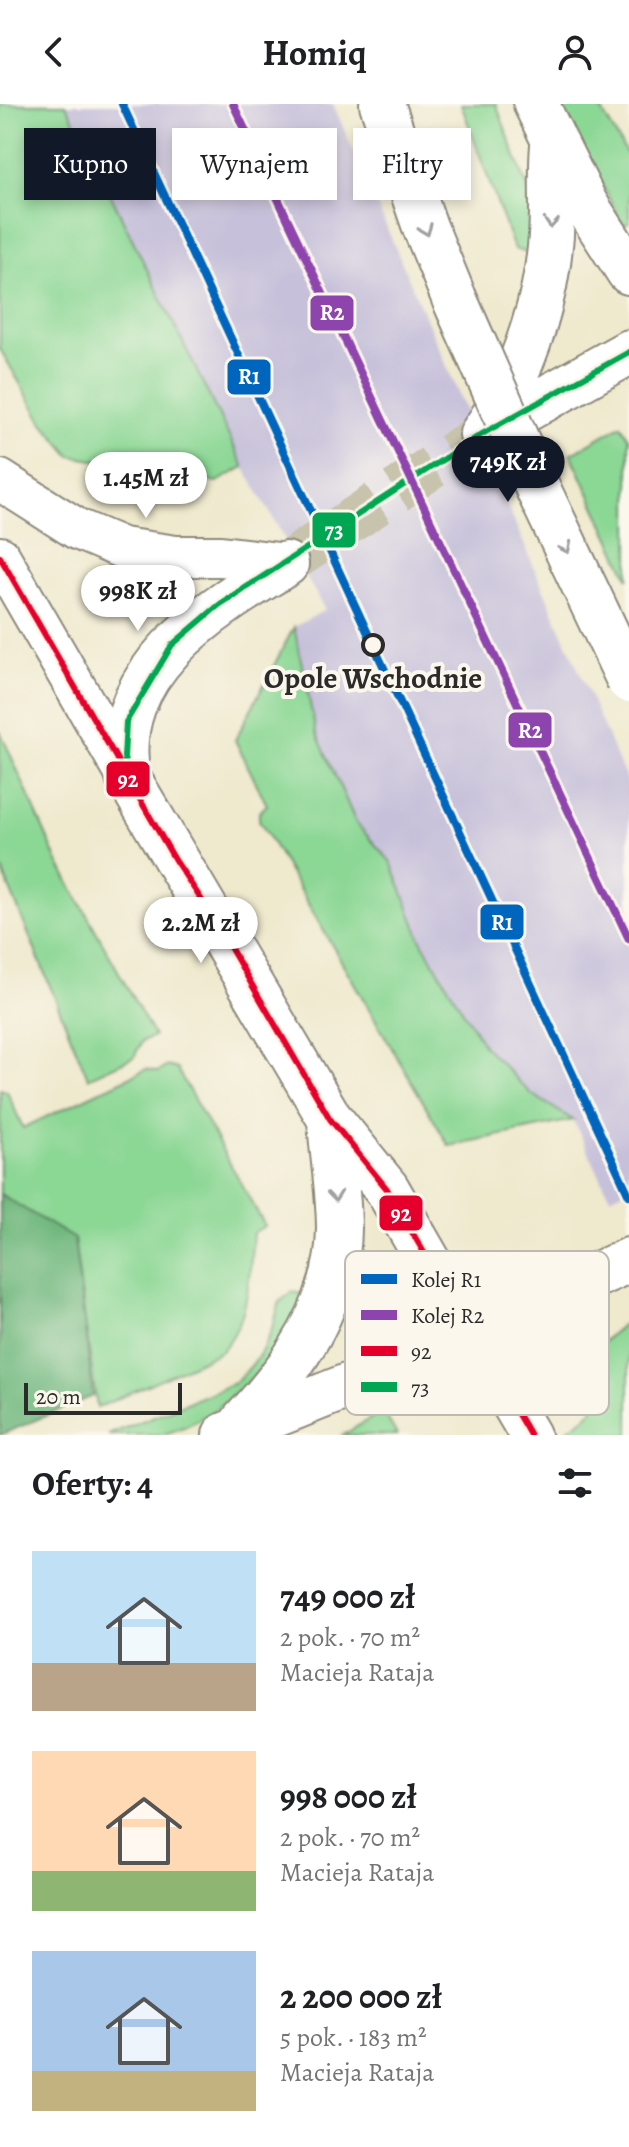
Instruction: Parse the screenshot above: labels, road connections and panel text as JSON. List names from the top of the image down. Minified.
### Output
{"places":["Opole Wschodnie"],"lines":["rail line R1","rail line R2","transit line 73","transit line 92"],"legend":["Kolej R1","Kolej R2","92","73"],"scale_bar":"20 m","page":{"header":"Homiq","chip":["Kupno","Wynajem","Filtry"],"price":["749K zł","1.45M zł","998K zł","2.2M zł"],"scale":"20 m","heading":"Oferty: 4","list":[{"name":"749 000 zł","note":"2 pok. · 70 m² · Macieja Rataja"},{"name":"998 000 zł","note":"2 pok. · 70 m² · Macieja Rataja"},{"name":"2 200 000 zł","note":"5 pok. · 183 m² · Macieja Rataja"}]}}
